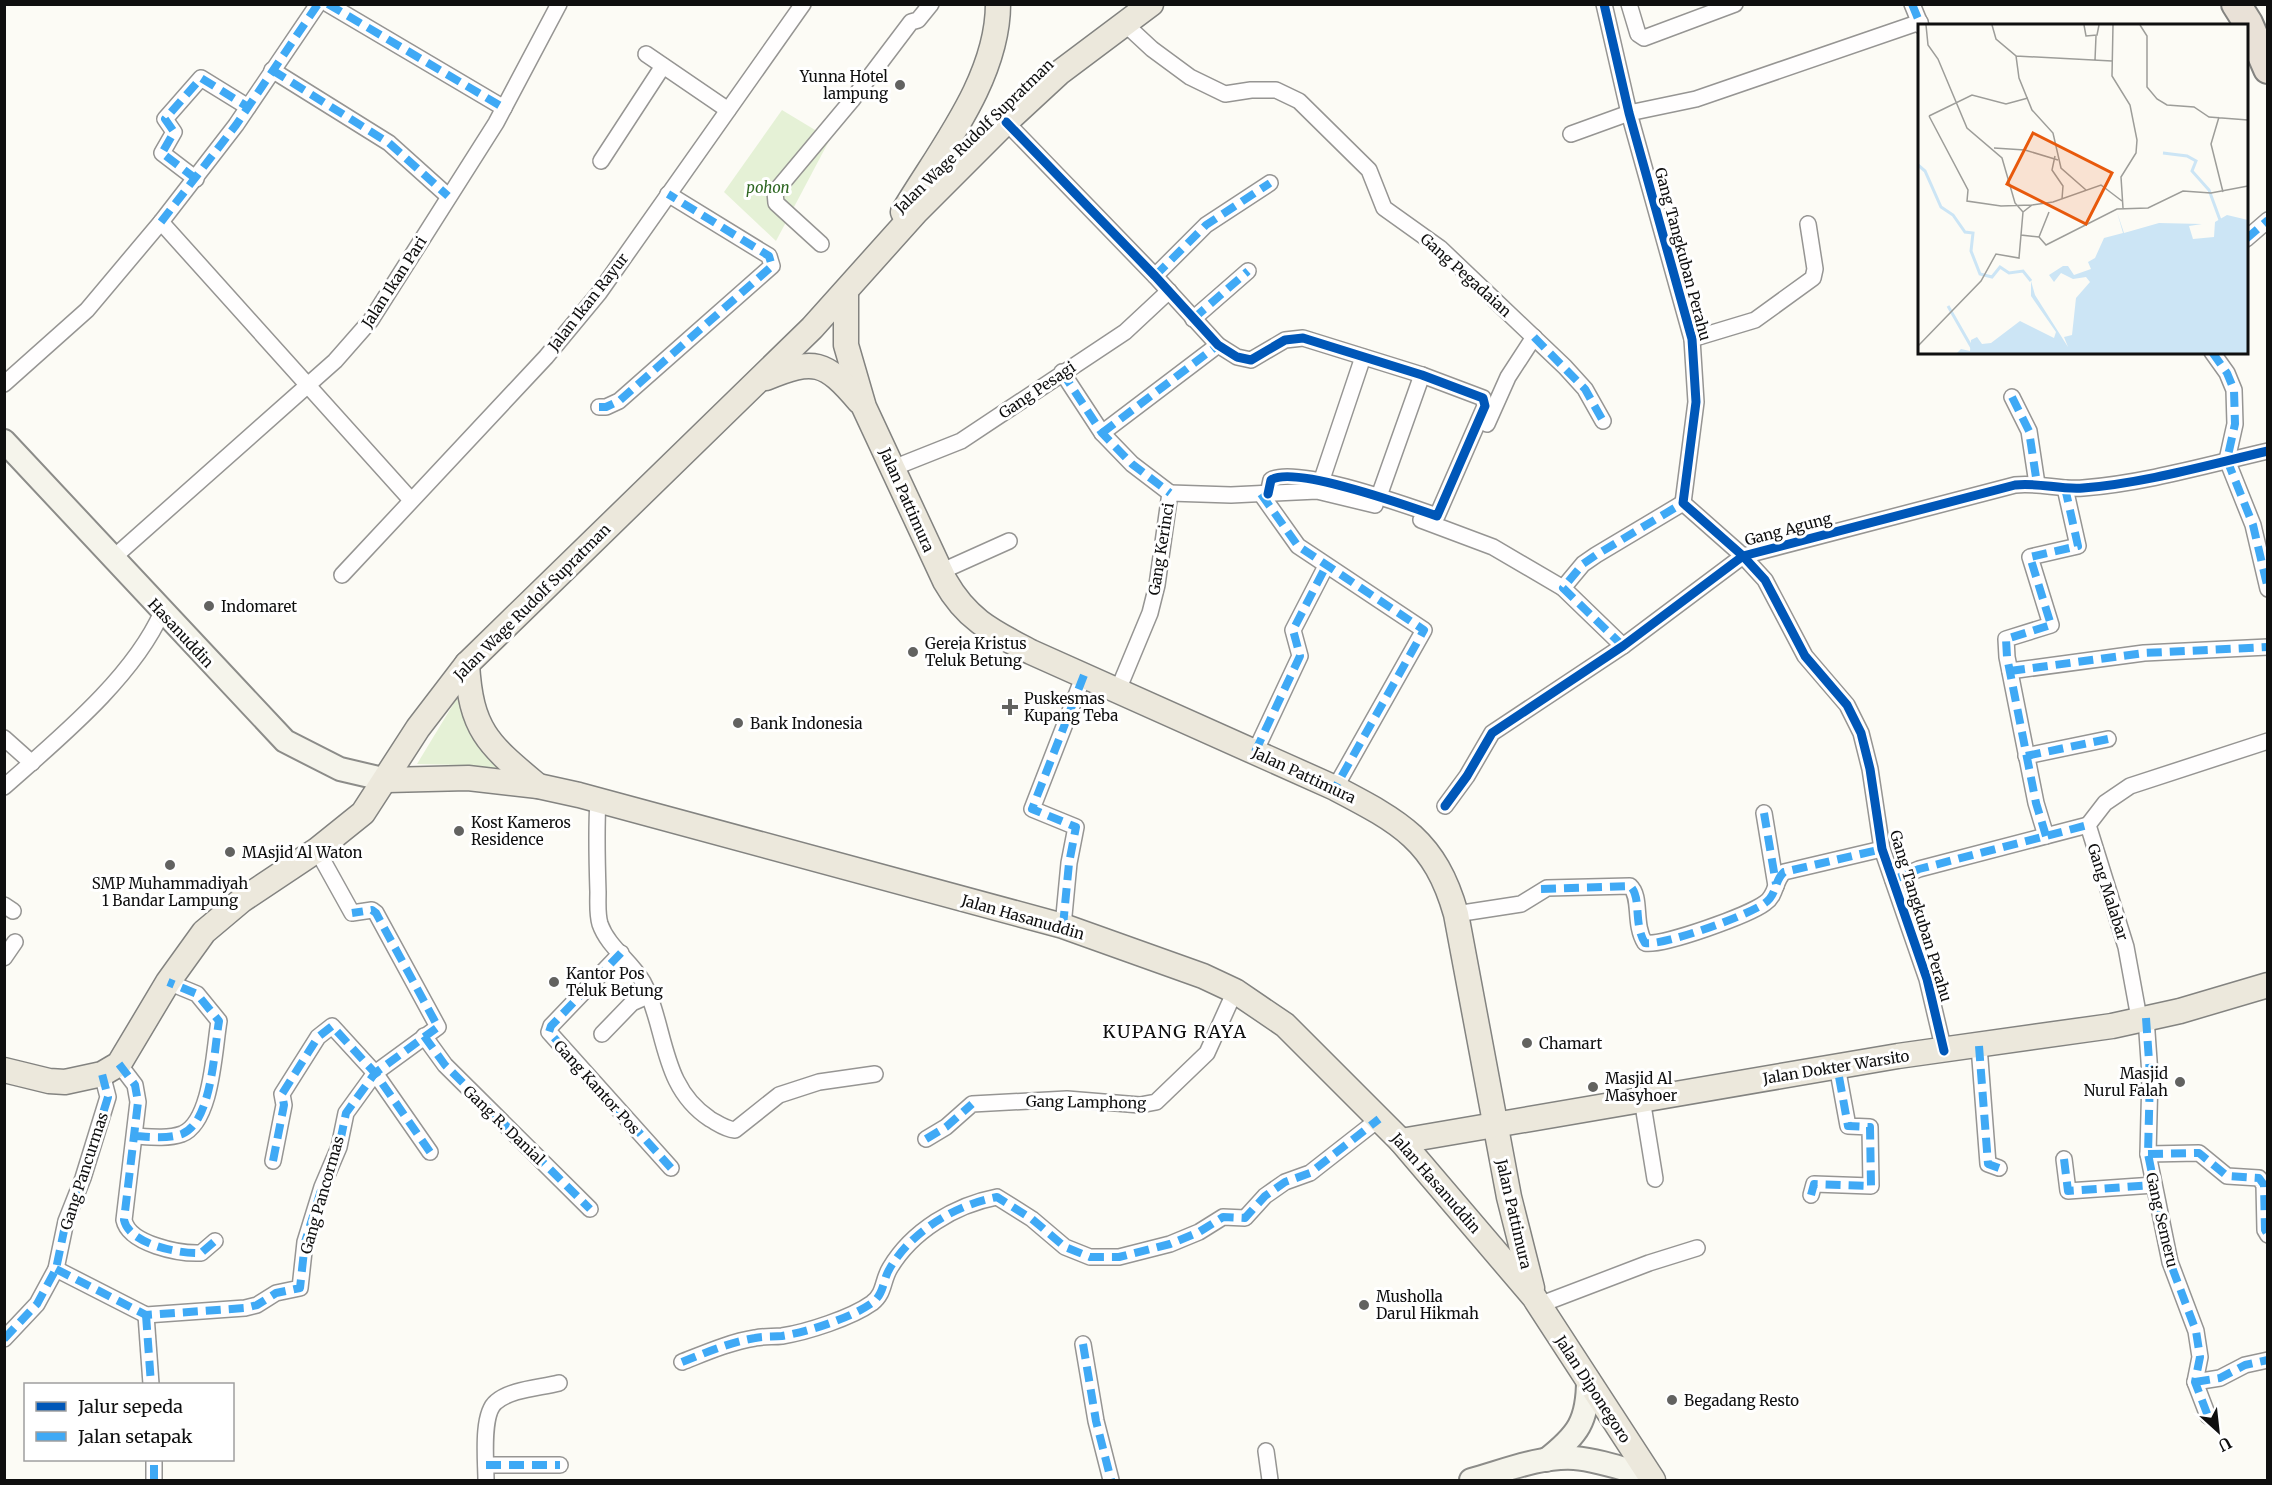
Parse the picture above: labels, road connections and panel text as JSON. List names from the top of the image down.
{
  "streets": {
    "main road": [
      "Jalan Wage Rudolf Supratman",
      "Jalan Pattimura",
      "Jalan Hasanuddin",
      "Jalan Dokter Warsito",
      "Jalan Diponegoro"
    ],
    "street": [
      "Gang Tangkuban Perahu",
      "Gang Pegadaian",
      "Jalan Ikan Pari",
      "Jalan Ikan Rayur",
      "Gang Pesagi",
      "Gang Agung",
      "Gang Kerinci",
      "Hasanuddin",
      "Gang Malabar",
      "Gang Kantor Pos",
      "Gang Lamphong",
      "Gang R. Danial",
      "Gang Pancurmas",
      "Gang Pancormas",
      "Gang Semeru"
    ]
  },
  "crossings": [
    ["Jalan Wage Rudolf Supratman", "Gang Pegadaian"],
    ["Jalan Wage Rudolf Supratman", "Jalan Pattimura"],
    ["Jalan Wage Rudolf Supratman", "Hasanuddin"],
    ["Jalan Wage Rudolf Supratman", "Jalan Hasanuddin"],
    ["Jalan Wage Rudolf Supratman", "Gang Pancurmas"],
    ["Jalan Wage Rudolf Supratman", "Gang Pancormas"],
    ["Gang Tangkuban Perahu", "Gang Agung"],
    ["Gang Tangkuban Perahu", "Jalan Dokter Warsito"],
    ["Jalan Ikan Pari", "Hasanuddin"],
    ["Gang Pesagi", "Jalan Pattimura"],
    ["Gang Pesagi", "Gang Kerinci"],
    ["Jalan Pattimura", "Gang Kerinci"],
    ["Jalan Pattimura", "Jalan Hasanuddin"],
    ["Jalan Pattimura", "Jalan Dokter Warsito"],
    ["Jalan Pattimura", "Jalan Diponegoro"],
    ["Hasanuddin", "Jalan Hasanuddin"],
    ["Gang Malabar", "Jalan Dokter Warsito"],
    ["Gang Malabar", "Gang Semeru"],
    ["Jalan Hasanuddin", "Jalan Dokter Warsito"],
    ["Jalan Hasanuddin", "Gang Lamphong"],
    ["Jalan Hasanuddin", "Jalan Diponegoro"],
    ["Jalan Dokter Warsito", "Gang Semeru"],
    ["Gang R. Danial", "Gang Pancormas"]
  ],
  "districts": ["KUPANG RAYA"],
  "parks": ["pohon"],
  "places": {
    "other": [
      "Yunna Hotel lampung",
      "Indomaret",
      "Gereja Kristus Teluk Betung",
      "Bank Indonesia",
      "Kost Kameros Residence",
      "MAsjid Al Waton",
      "SMP Muhammadiyah 1 Bandar Lampung",
      "Kantor Pos Teluk Betung",
      "Chamart",
      "Masjid Nurul Falah",
      "Masjid Al Masyhoer",
      "Musholla Darul Hikmah",
      "Begadang Resto"
    ],
    "health": ["Puskesmas Kupang Teba"]
  },
  "legend": ["Jalur sepeda", "Jalan setapak"],
  "north": "bottom right"
}
